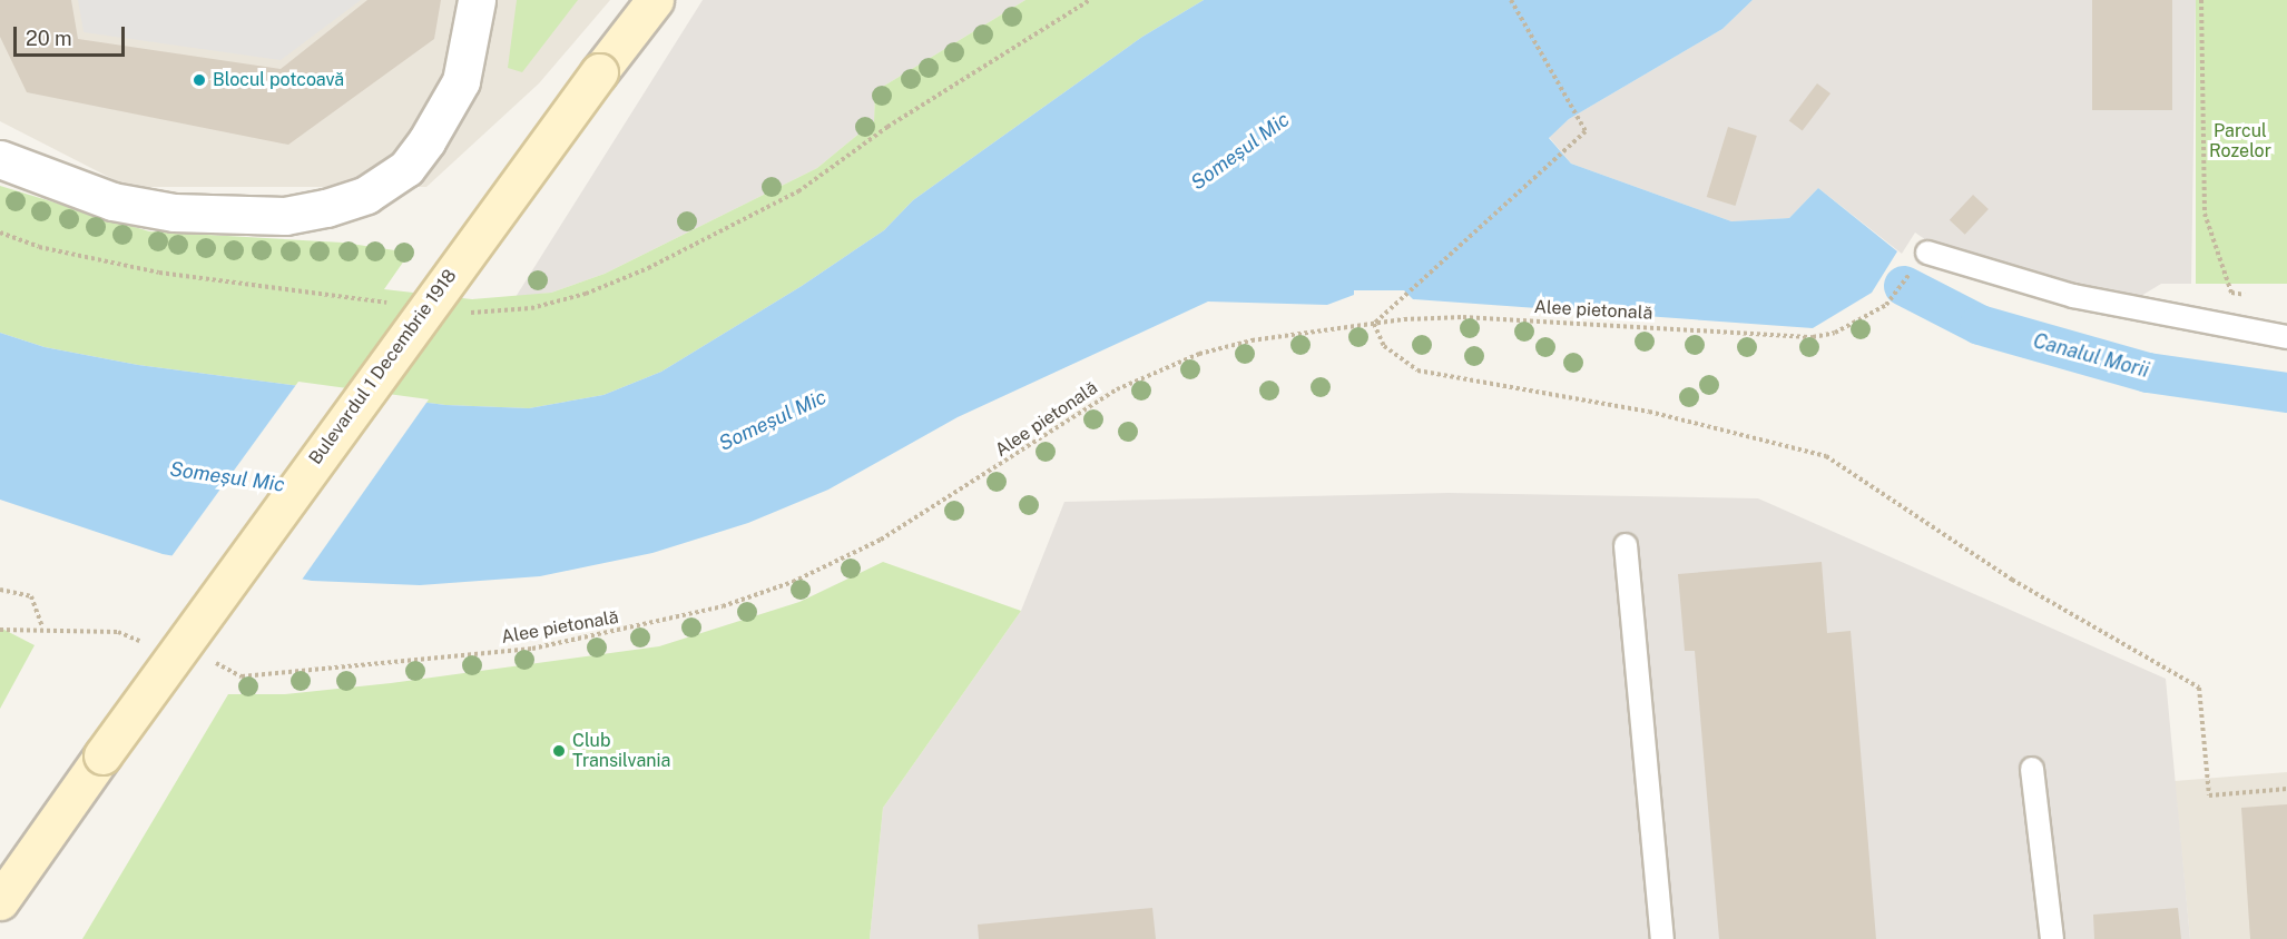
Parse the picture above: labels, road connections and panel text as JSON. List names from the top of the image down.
{
  "streets": {
    "main road": ["Bulevardul 1 Decembrie 1918"],
    "path": ["Alee pietonală"]
  },
  "water": ["Someșul Mic", "Canalul Morii"],
  "parks": ["Parcul Rozelor"],
  "places": ["Blocul potcoavă", "Club Transilvania"],
  "scale_bar": "20 m"
}
